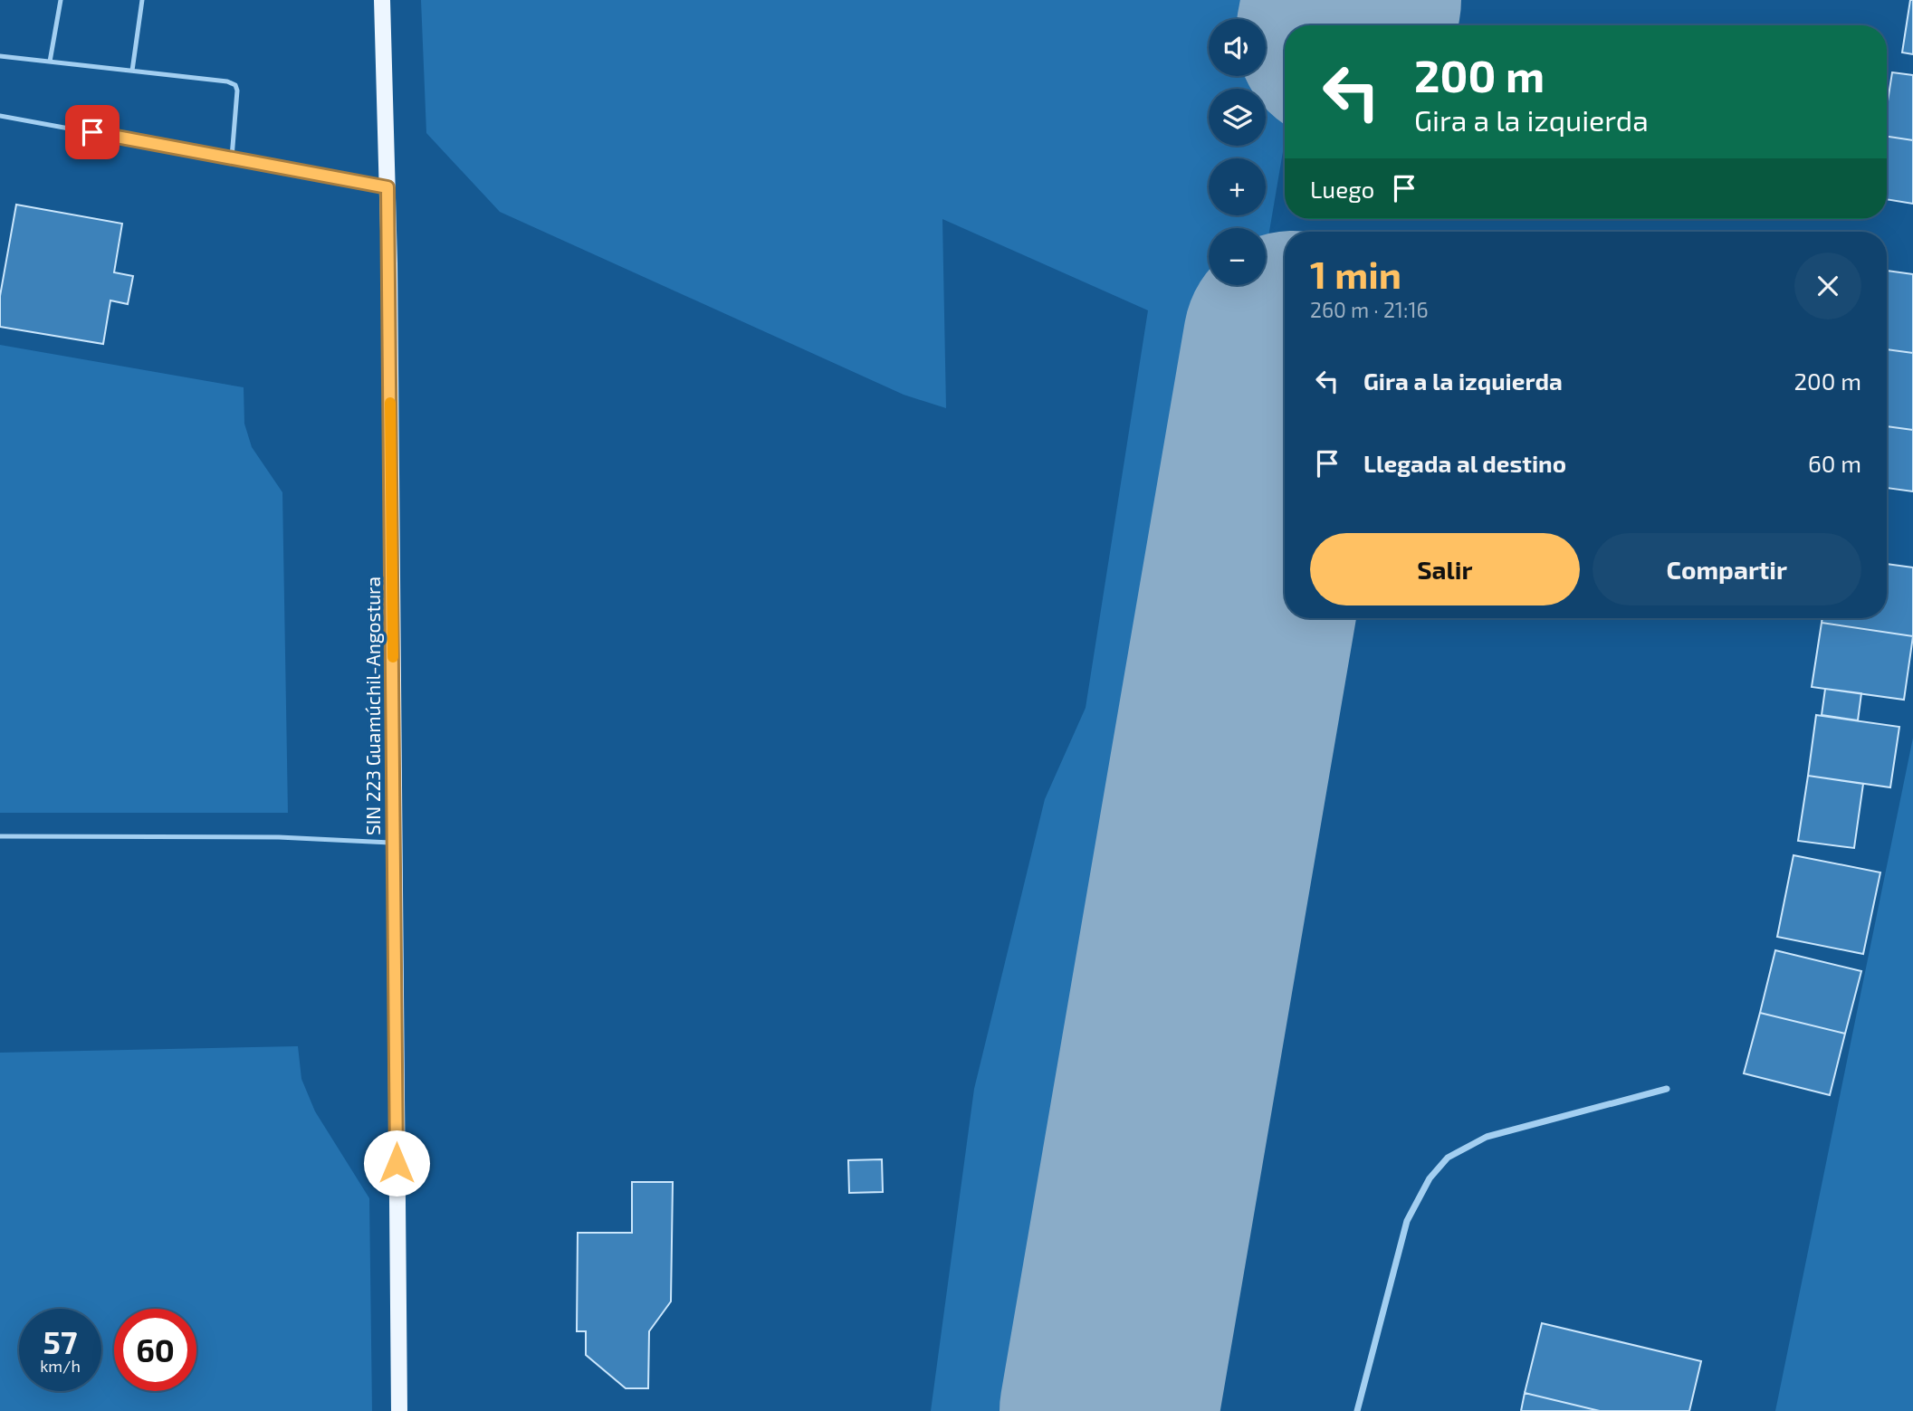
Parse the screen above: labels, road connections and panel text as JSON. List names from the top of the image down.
{
  "streets": {
    "main road": ["SIN 223 Guamúchil-Angostura"]
  },
  "page": {
    "map_buttons": ["+", "−"],
    "turn": ["200 m", "Gira a la izquierda"],
    "then": "Luego",
    "heading": ["1 min", "260 m · 21:16"],
    "list": [
      {
        "name": "Gira a la izquierda",
        "value": "200 m"
      },
      {
        "name": "Llegada al destino",
        "value": "60 m"
      }
    ],
    "buttons": ["Salir", "Compartir"],
    "speed": "57 km/h",
    "limit": "60"
  }
}
